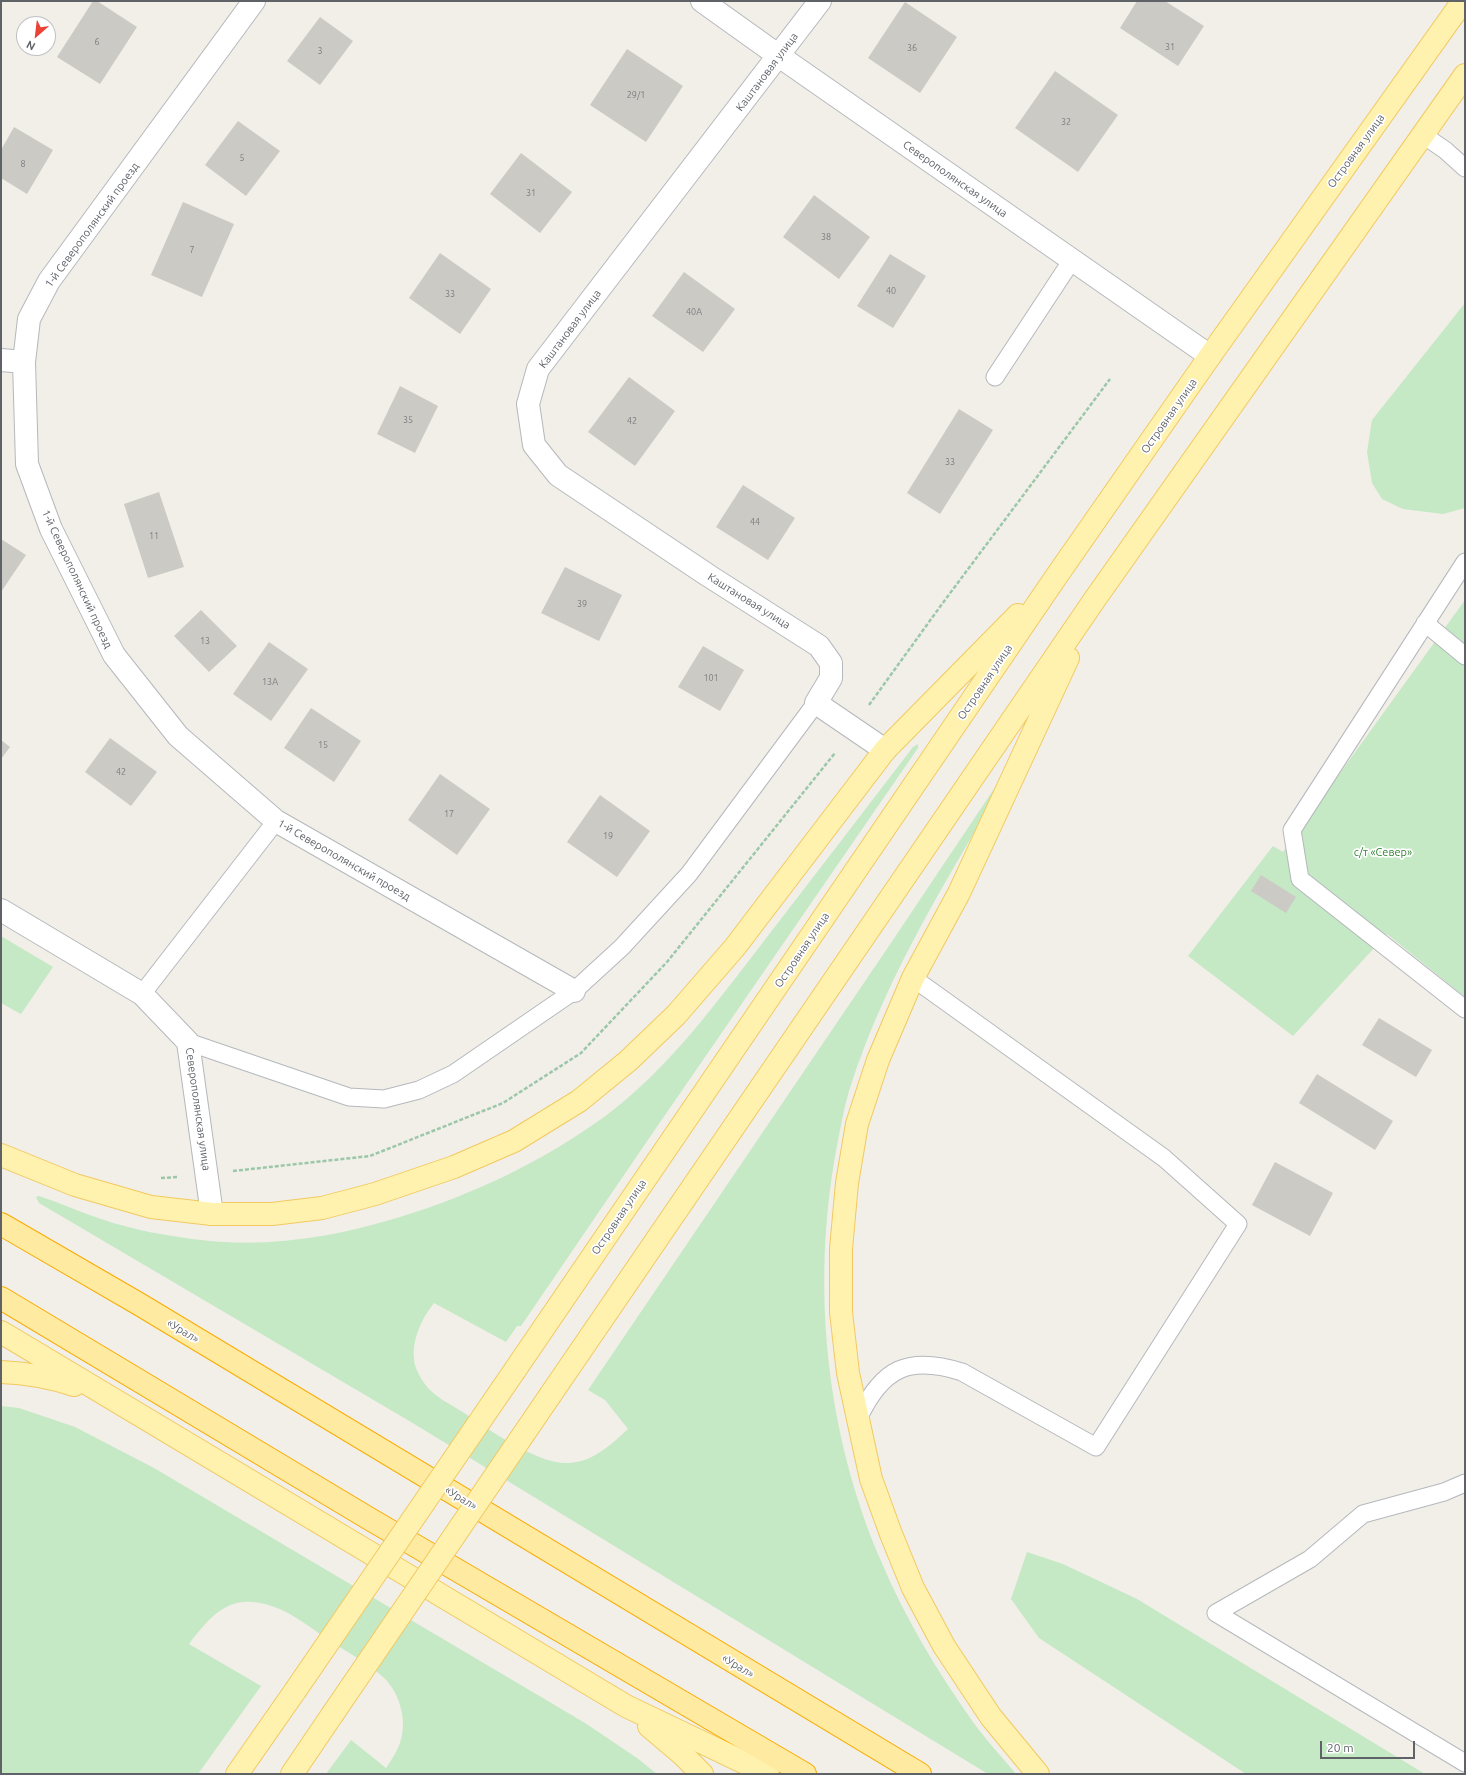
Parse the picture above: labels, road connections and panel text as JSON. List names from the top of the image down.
{
  "streets": {
    "highway": ["«Урал»"],
    "main road": ["Островная улица"],
    "street": ["Каштановая улица", "Северополянская улица", "1-й Северополянский проезд"]
  },
  "crossings": [
    ["Каштановая улица", "Северополянская улица"],
    ["Островная улица", "Северополянская улица"]
  ],
  "parks": ["с/т «Север»"],
  "house_numbers": [
    "6",
    "31",
    "36",
    "3",
    "29/1",
    "32",
    "5",
    "8",
    "31",
    "38",
    "7",
    "40",
    "33",
    "40А",
    "35",
    "42",
    "33",
    "44",
    "11",
    "39",
    "13",
    "101",
    "13А",
    "15",
    "42",
    "17",
    "19"
  ],
  "scale_bar": "20 m",
  "north": "bottom left"
}
